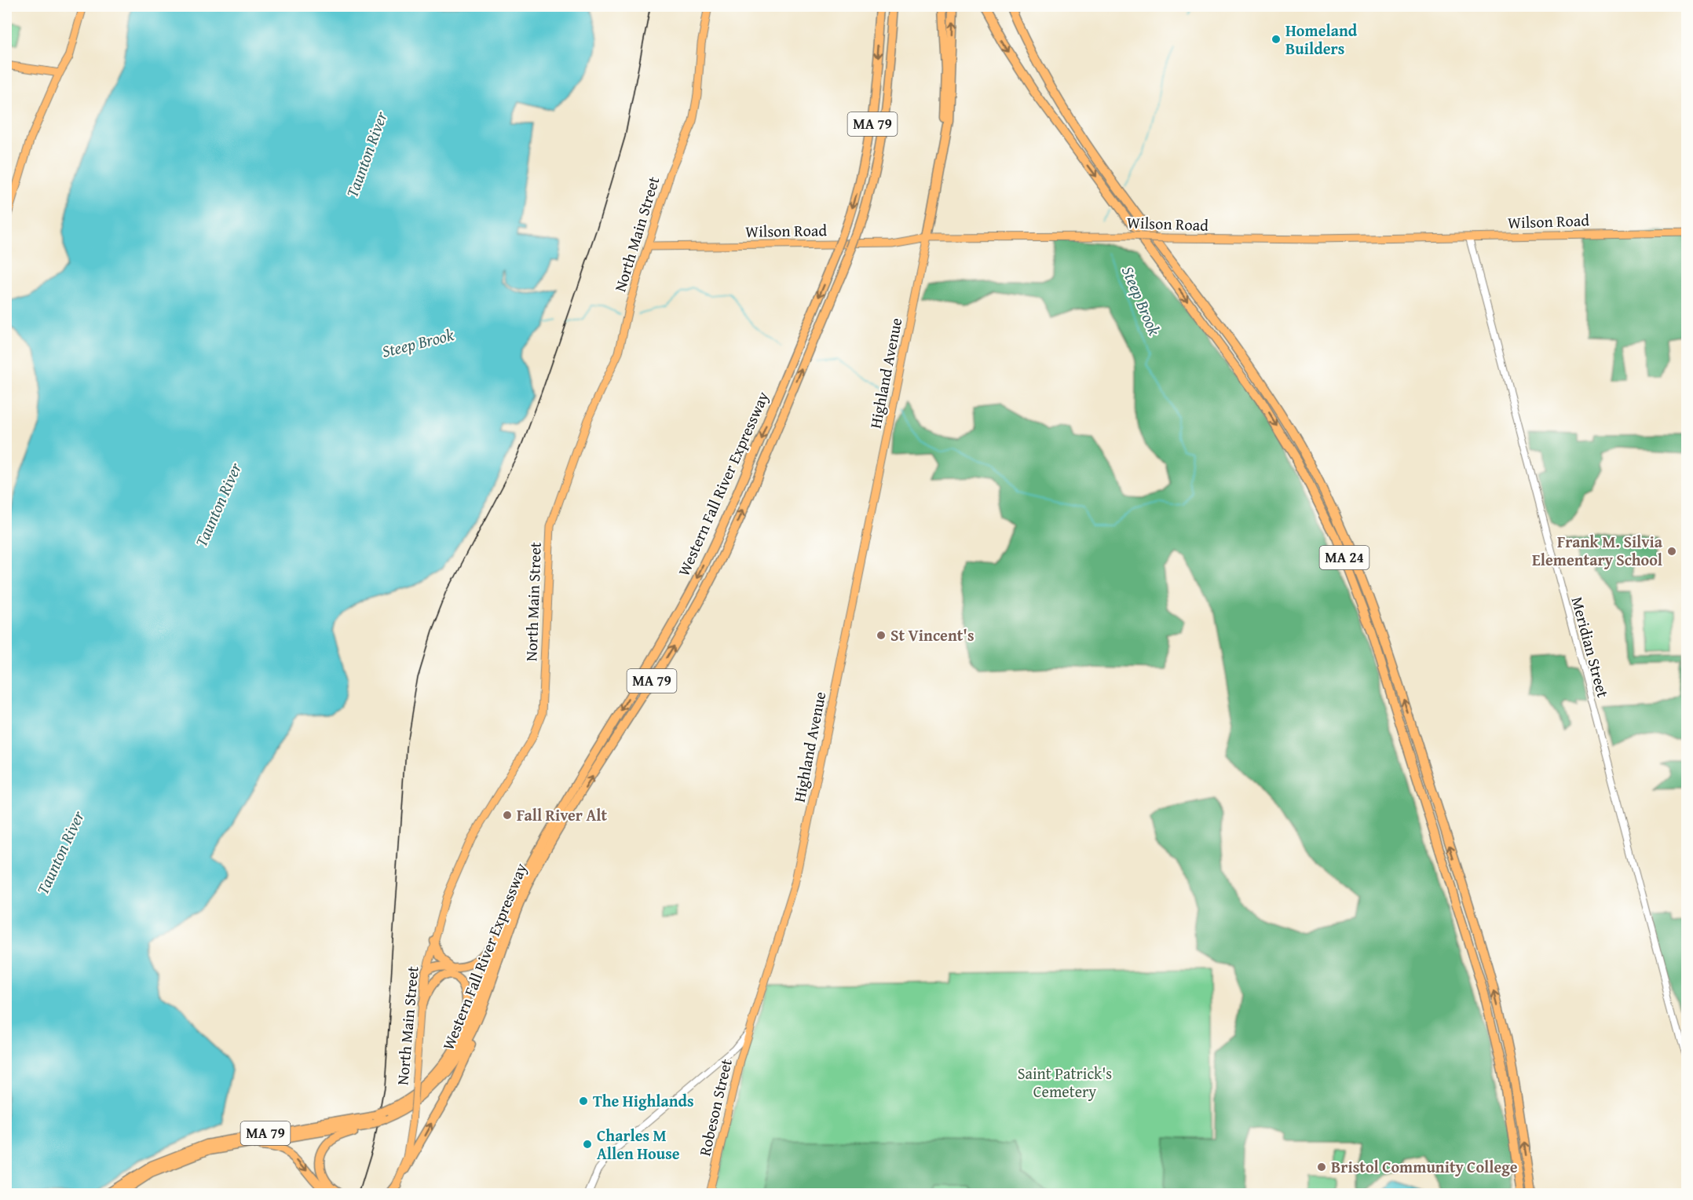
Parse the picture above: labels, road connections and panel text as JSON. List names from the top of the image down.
{
  "streets": {
    "highway": ["MA 79", "Western Fall River Expressway", "MA 24"],
    "main road": [
      "Wilson Road",
      "North Main Street",
      "Highland Avenue",
      "Robeson Street"
    ],
    "street": ["Meridian Street"]
  },
  "crossings": [
    ["Wilson Road", "North Main Street"],
    ["Wilson Road", "Highland Avenue"],
    ["Wilson Road", "Meridian Street"],
    ["Highland Avenue", "Robeson Street"]
  ],
  "water": ["Taunton River", "Steep Brook"],
  "parks": ["Saint Patrick's Cemetery"],
  "places": [
    "Homeland Builders",
    "Frank M. Silvia Elementary School",
    "St Vincent's",
    "Fall River Alt",
    "The Highlands",
    "Charles M Allen House",
    "Bristol Community College"
  ]
}
